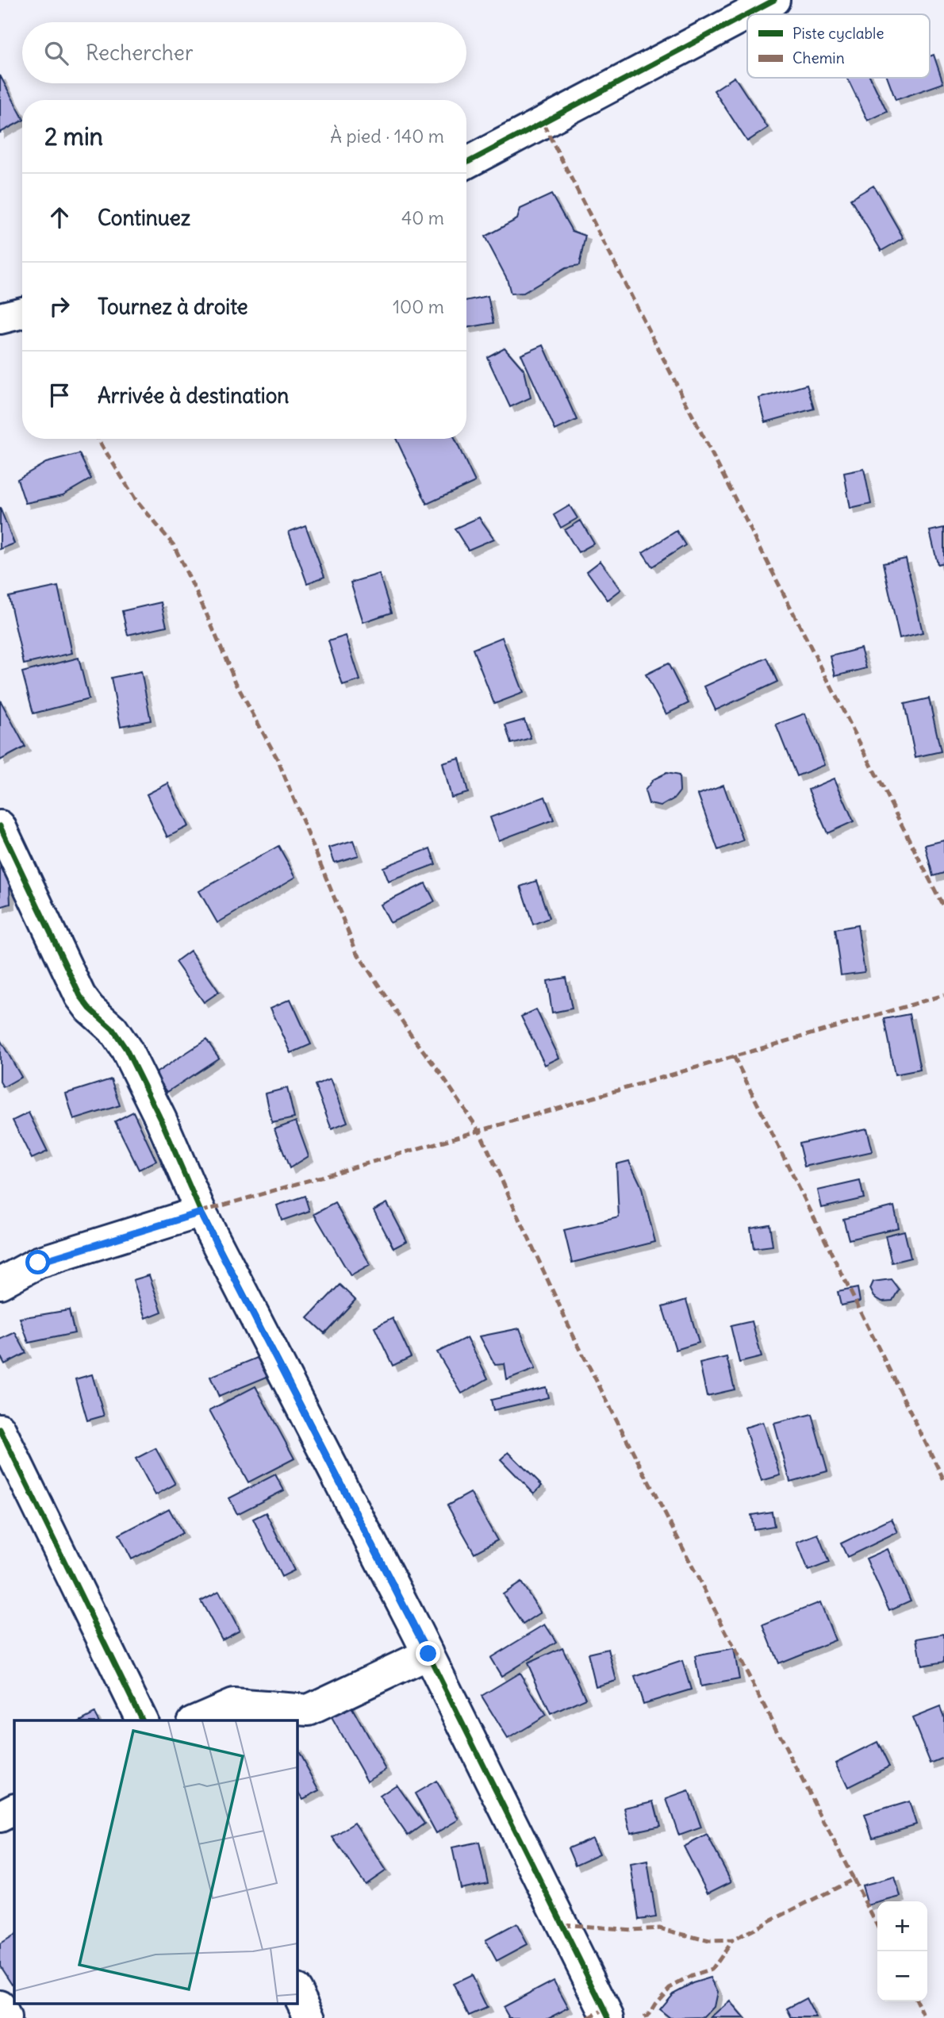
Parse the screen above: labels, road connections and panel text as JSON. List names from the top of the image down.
{
  "legend": ["Piste cyclable", "Chemin"],
  "page": {
    "search": "Rechercher",
    "heading": ["2 min", "À pied · 140 m"],
    "list": [
      ["Continuez", "40 m"],
      ["Tournez à droite", "100 m"],
      "Arrivée à destination"
    ],
    "map_buttons": ["+", "−"]
  }
}
